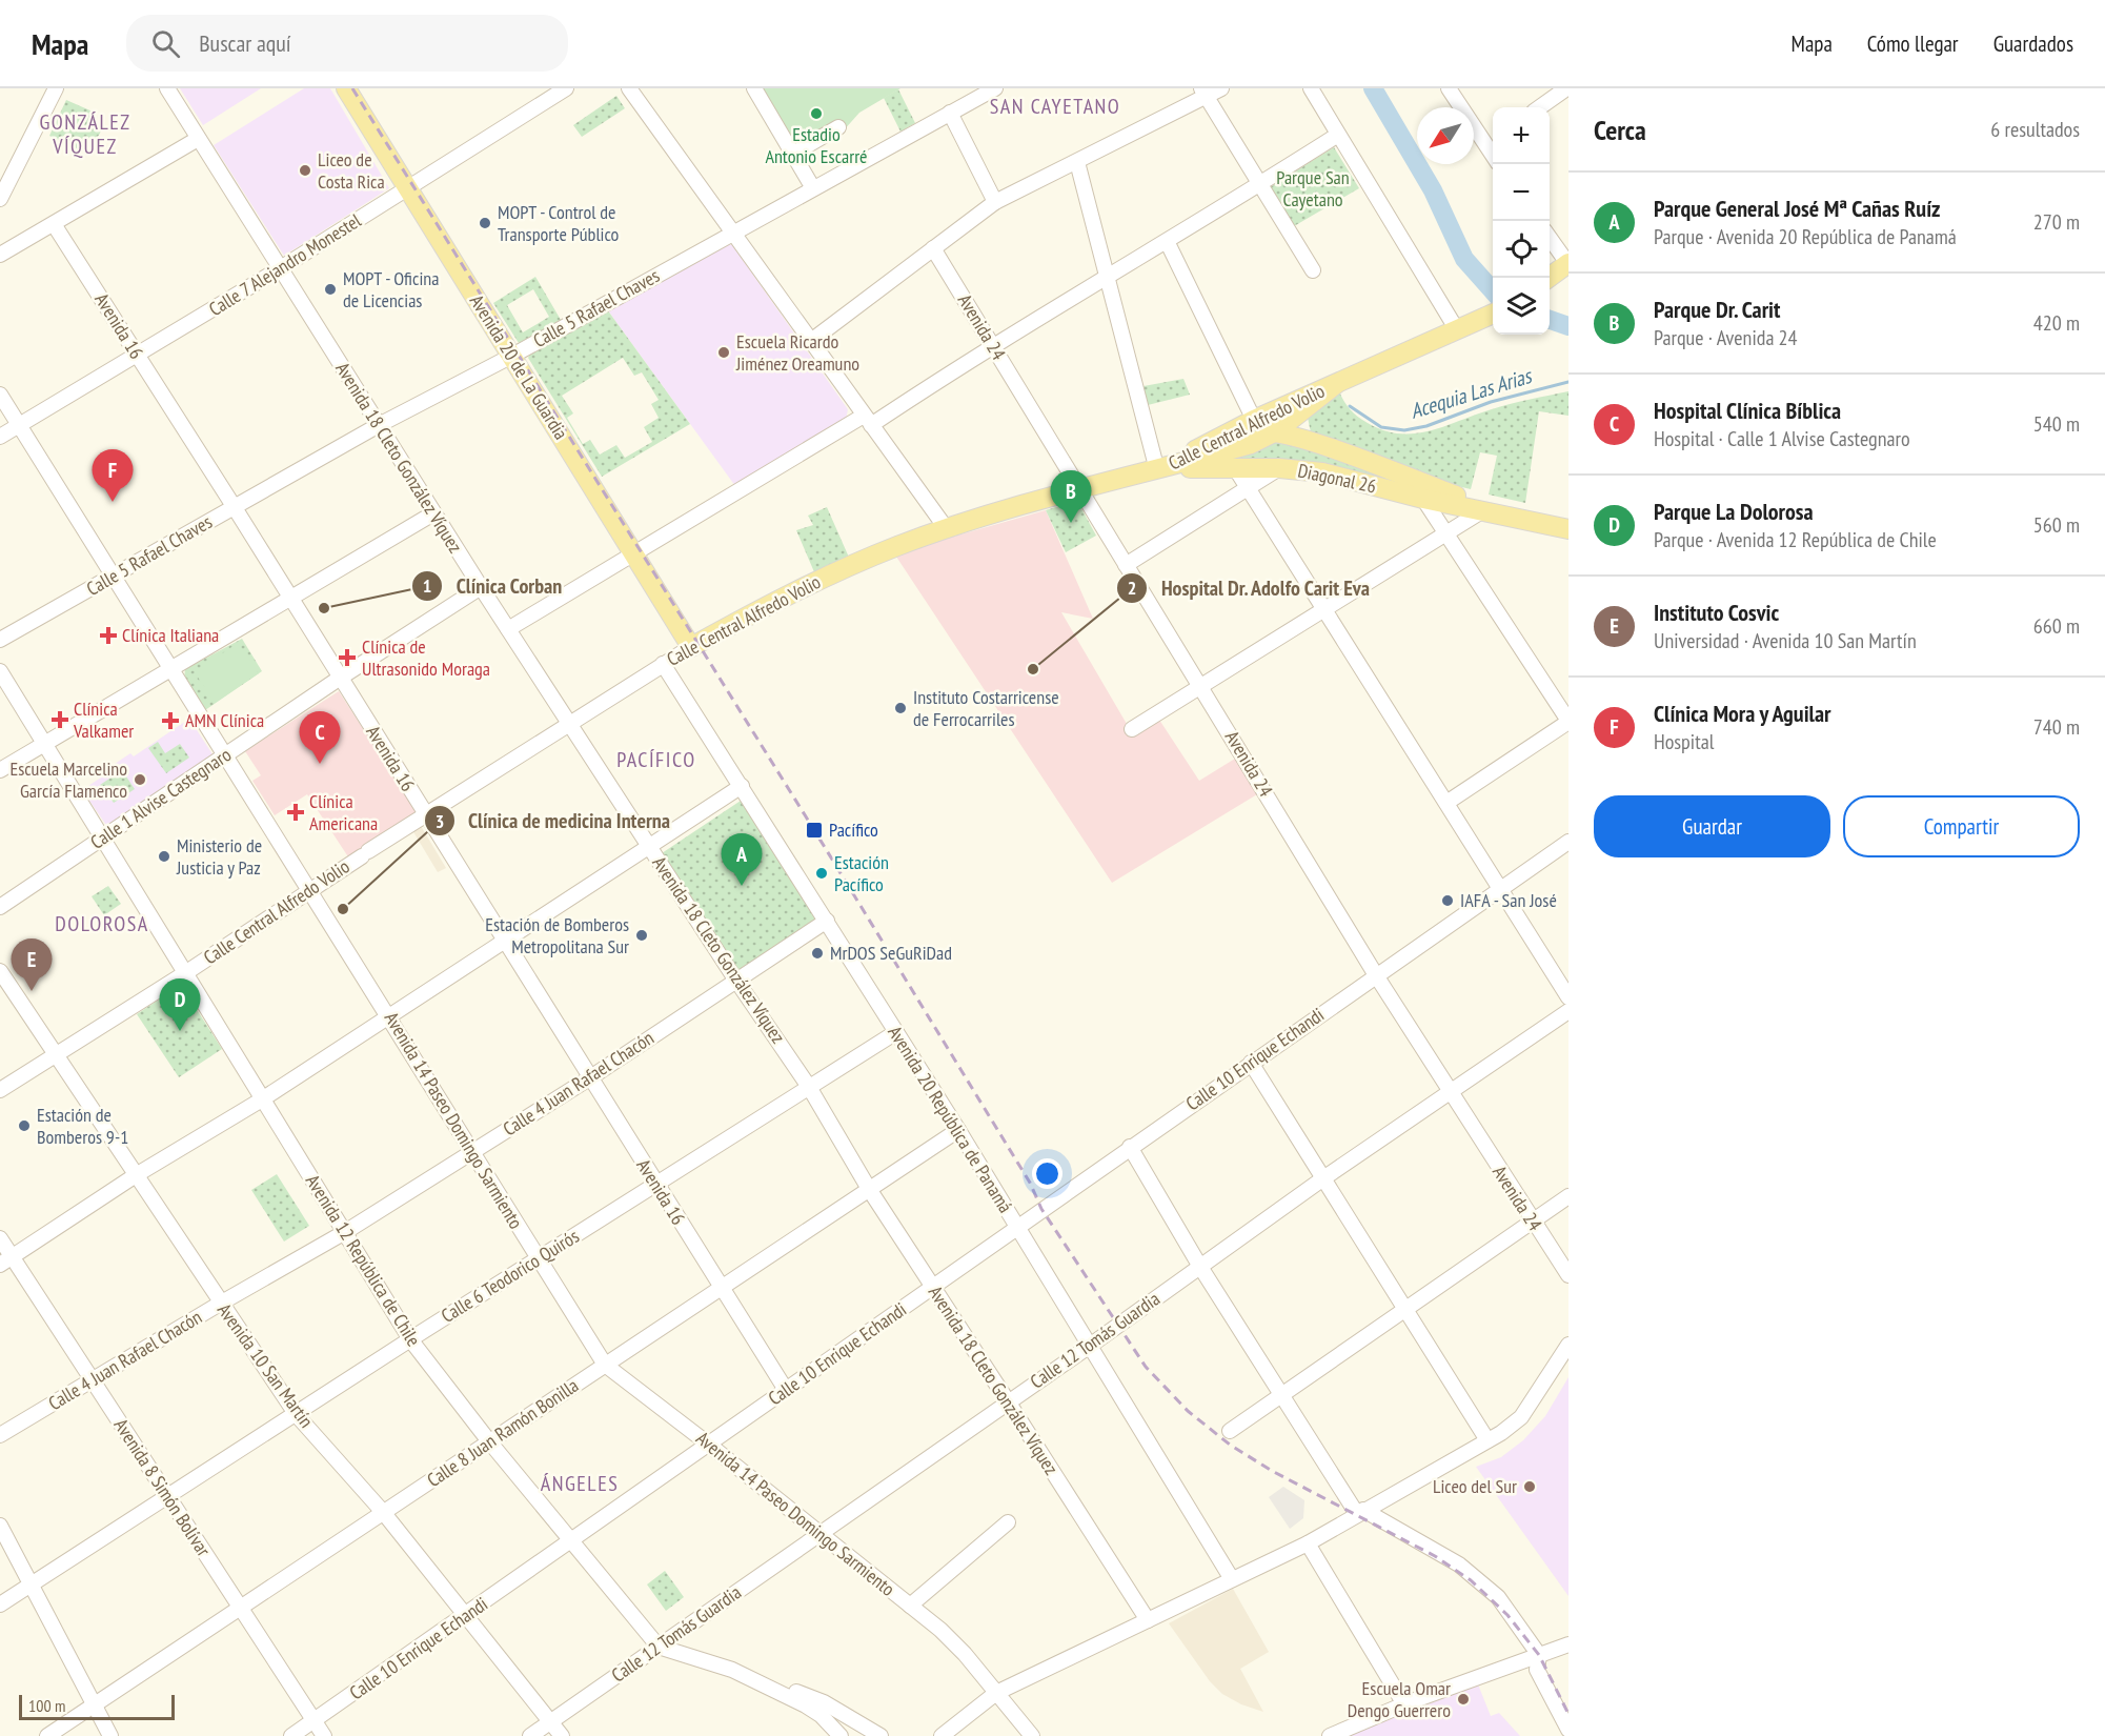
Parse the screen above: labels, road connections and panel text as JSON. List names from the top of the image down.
{
  "streets": {
    "main road": ["Avenida 20 de La Guardia", "Calle Central Alfredo Volio", "Diagonal 26"],
    "street": [
      "Calle 7 Alejandro Monestel",
      "Calle 5 Rafael Chaves",
      "Avenida 16",
      "Avenida 24",
      "Avenida 18 Cleto González Víquez",
      "Calle 1 Alvise Castegnaro",
      "Calle 10 Enrique Echandi",
      "Calle 4 Juan Rafael Chacón",
      "Avenida 20 República de Panamá",
      "Avenida 14 Paseo Domingo Sarmiento",
      "Avenida 12 República de Chile",
      "Calle 6 Teodorico Quirós",
      "Calle 12 Tomás Guardia",
      "Avenida 10 San Martín",
      "Calle 8 Juan Ramón Bonilla",
      "Avenida 8 Simón Bolívar"
    ]
  },
  "crossings": [
    ["Calle 7 Alejandro Monestel", "Avenida 16"],
    ["Calle 7 Alejandro Monestel", "Avenida 20 de La Guardia"],
    ["Calle 7 Alejandro Monestel", "Avenida 18 Cleto González Víquez"],
    ["Calle 7 Alejandro Monestel", "Avenida 14 Paseo Domingo Sarmiento"],
    ["Calle 5 Rafael Chaves", "Avenida 16"],
    ["Calle 5 Rafael Chaves", "Avenida 20 de La Guardia"],
    ["Calle 5 Rafael Chaves", "Avenida 18 Cleto González Víquez"],
    ["Calle 5 Rafael Chaves", "Avenida 14 Paseo Domingo Sarmiento"],
    ["Avenida 16", "Calle Central Alfredo Volio"],
    ["Avenida 16", "Calle 1 Alvise Castegnaro"],
    ["Avenida 16", "Calle 10 Enrique Echandi"],
    ["Avenida 16", "Calle 4 Juan Rafael Chacón"],
    ["Avenida 16", "Calle 6 Teodorico Quirós"],
    ["Avenida 16", "Calle 8 Juan Ramón Bonilla"],
    ["Avenida 24", "Calle Central Alfredo Volio"],
    ["Avenida 24", "Calle 10 Enrique Echandi"],
    ["Avenida 24", "Calle 12 Tomás Guardia"],
    ["Avenida 20 de La Guardia", "Calle Central Alfredo Volio"],
    ["Calle Central Alfredo Volio", "Avenida 18 Cleto González Víquez"],
    ["Calle Central Alfredo Volio", "Diagonal 26"],
    ["Calle Central Alfredo Volio", "Avenida 20 República de Panamá"],
    ["Calle Central Alfredo Volio", "Avenida 14 Paseo Domingo Sarmiento"],
    ["Calle Central Alfredo Volio", "Avenida 12 República de Chile"],
    ["Calle Central Alfredo Volio", "Avenida 10 San Martín"],
    ["Avenida 18 Cleto González Víquez", "Calle 1 Alvise Castegnaro"],
    ["Avenida 18 Cleto González Víquez", "Calle 10 Enrique Echandi"],
    ["Avenida 18 Cleto González Víquez", "Calle 4 Juan Rafael Chacón"],
    ["Avenida 18 Cleto González Víquez", "Calle 6 Teodorico Quirós"],
    ["Avenida 18 Cleto González Víquez", "Calle 12 Tomás Guardia"],
    ["Avenida 18 Cleto González Víquez", "Calle 8 Juan Ramón Bonilla"],
    ["Calle 1 Alvise Castegnaro", "Avenida 14 Paseo Domingo Sarmiento"],
    ["Calle 1 Alvise Castegnaro", "Avenida 12 República de Chile"],
    ["Calle 10 Enrique Echandi", "Avenida 20 República de Panamá"],
    ["Calle 10 Enrique Echandi", "Avenida 14 Paseo Domingo Sarmiento"],
    ["Calle 10 Enrique Echandi", "Avenida 12 República de Chile"],
    ["Calle 10 Enrique Echandi", "Avenida 10 San Martín"],
    ["Calle 10 Enrique Echandi", "Avenida 8 Simón Bolívar"],
    ["Calle 4 Juan Rafael Chacón", "Avenida 20 República de Panamá"],
    ["Calle 4 Juan Rafael Chacón", "Avenida 14 Paseo Domingo Sarmiento"],
    ["Calle 4 Juan Rafael Chacón", "Avenida 12 República de Chile"],
    ["Calle 4 Juan Rafael Chacón", "Avenida 10 San Martín"],
    ["Calle 4 Juan Rafael Chacón", "Avenida 8 Simón Bolívar"],
    ["Avenida 20 República de Panamá", "Calle 6 Teodorico Quirós"],
    ["Avenida 20 República de Panamá", "Calle 12 Tomás Guardia"],
    ["Avenida 20 República de Panamá", "Calle 8 Juan Ramón Bonilla"],
    ["Avenida 14 Paseo Domingo Sarmiento", "Calle 6 Teodorico Quirós"],
    ["Avenida 14 Paseo Domingo Sarmiento", "Calle 12 Tomás Guardia"],
    ["Avenida 14 Paseo Domingo Sarmiento", "Calle 8 Juan Ramón Bonilla"],
    ["Avenida 12 República de Chile", "Calle 6 Teodorico Quirós"],
    ["Avenida 12 República de Chile", "Calle 12 Tomás Guardia"],
    ["Avenida 12 República de Chile", "Calle 8 Juan Ramón Bonilla"],
    ["Calle 6 Teodorico Quirós", "Avenida 10 San Martín"],
    ["Calle 6 Teodorico Quirós", "Avenida 8 Simón Bolívar"],
    ["Calle 12 Tomás Guardia", "Avenida 10 San Martín"],
    ["Avenida 10 San Martín", "Calle 8 Juan Ramón Bonilla"],
    ["Calle 8 Juan Ramón Bonilla", "Avenida 8 Simón Bolívar"]
  ],
  "districts": [
    "SAN CAYETANO",
    "GONZÁLEZ VÍQUEZ",
    "PACÍFICO",
    "DOLOROSA",
    "ÁNGELES"
  ],
  "water": ["Acequia Las Arias"],
  "parks": ["Parque San Cayetano"],
  "places": {
    "other": [
      "Estadio Antonio Escarré",
      "Liceo de Costa Rica",
      "MOPT - Control de Transporte Público",
      "MOPT - Oficina de Licencias",
      "Escuela Ricardo Jiménez Oreamuno",
      "Clínica Corban",
      "Hospital Dr. Adolfo Carit Eva",
      "Instituto Costarricense de Ferrocarriles",
      "Escuela Marcelino García Flamenco",
      "Ministerio de Justicia y Paz",
      "Estación Pacífico",
      "IAFA - San José",
      "Clínica de medicina Interna",
      "Estación de Bomberos Metropolitana Sur",
      "MrDOS SeGuRiDad",
      "Estación de Bomberos 9-1",
      "Liceo del Sur",
      "Escuela Omar Dengo Guerrero"
    ],
    "health": [
      "Clínica Italiana",
      "Clínica de Ultrasonido Moraga",
      "Clínica Valkamer",
      "AMN Clínica",
      "Clínica Americana"
    ],
    "transit": ["Pacífico"]
  },
  "scale_bar": "100 m",
  "north": "bottom left",
  "page": {
    "header": "Mapa",
    "search": "Buscar aquí",
    "nav": ["Mapa", "Cómo llegar", "Guardados"],
    "heading": ["Cerca", "6 resultados"],
    "map_buttons": ["+", "−"],
    "list": [
      {
        "mark": "A",
        "name": "Parque General José Mª Cañas Ruíz",
        "note": "Parque · Avenida 20 República de Panamá",
        "value": "270 m"
      },
      {
        "mark": "B",
        "name": "Parque Dr. Carit",
        "note": "Parque · Avenida 24",
        "value": "420 m"
      },
      {
        "mark": "C",
        "name": "Hospital Clínica Bíblica",
        "note": "Hospital · Calle 1 Alvise Castegnaro",
        "value": "540 m"
      },
      {
        "mark": "D",
        "name": "Parque La Dolorosa",
        "note": "Parque · Avenida 12 República de Chile",
        "value": "560 m"
      },
      {
        "mark": "E",
        "name": "Instituto Cosvic",
        "note": "Universidad · Avenida 10 San Martín",
        "value": "660 m"
      },
      {
        "mark": "F",
        "name": "Clínica Mora y Aguilar",
        "note": "Hospital",
        "value": "740 m"
      }
    ],
    "pins": [
      "F",
      "B",
      "C",
      "A",
      "E",
      "D"
    ],
    "buttons": ["Guardar", "Compartir"],
    "scale": "100 m"
  }
}
